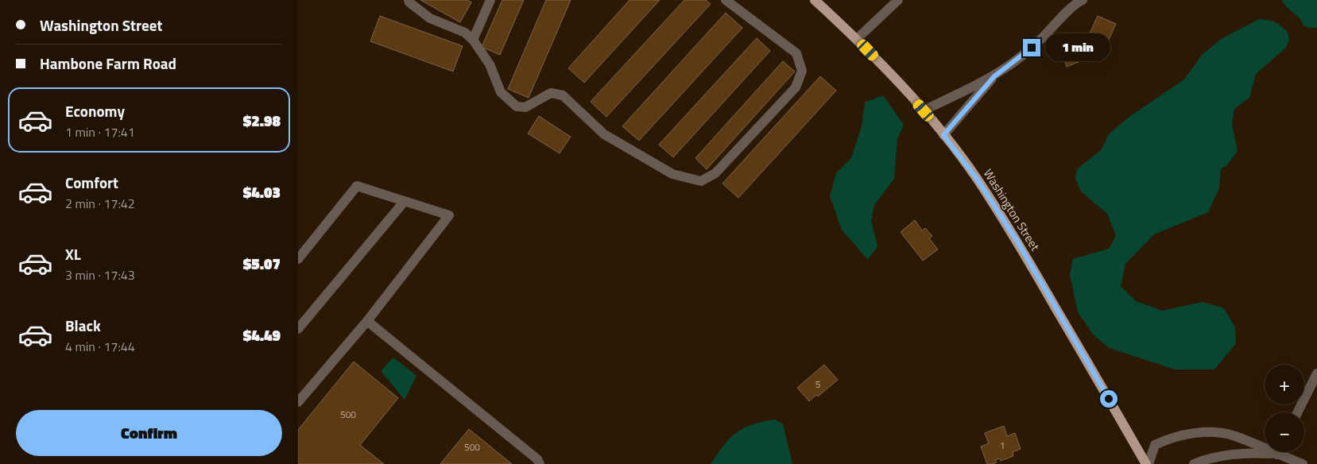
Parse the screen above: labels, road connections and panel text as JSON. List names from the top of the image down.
{
  "streets": {
    "main road": ["Washington Street"]
  },
  "house_numbers": [
    "5",
    "500",
    "1",
    "500"
  ],
  "page": {
    "banner": ["Washington Street", "Hambone Farm Road"],
    "bubble": "1 min",
    "list": [
      {
        "name": "Economy",
        "note": "1 min · 17:41",
        "value": "$2.98"
      },
      {
        "name": "Comfort",
        "note": "2 min · 17:42",
        "value": "$4.03"
      },
      {
        "name": "XL",
        "note": "3 min · 17:43",
        "value": "$5.07"
      },
      {
        "name": "Black",
        "note": "4 min · 17:44",
        "value": "$4.49"
      }
    ],
    "map_buttons": ["+", "−"],
    "buttons": "Confirm"
  }
}
